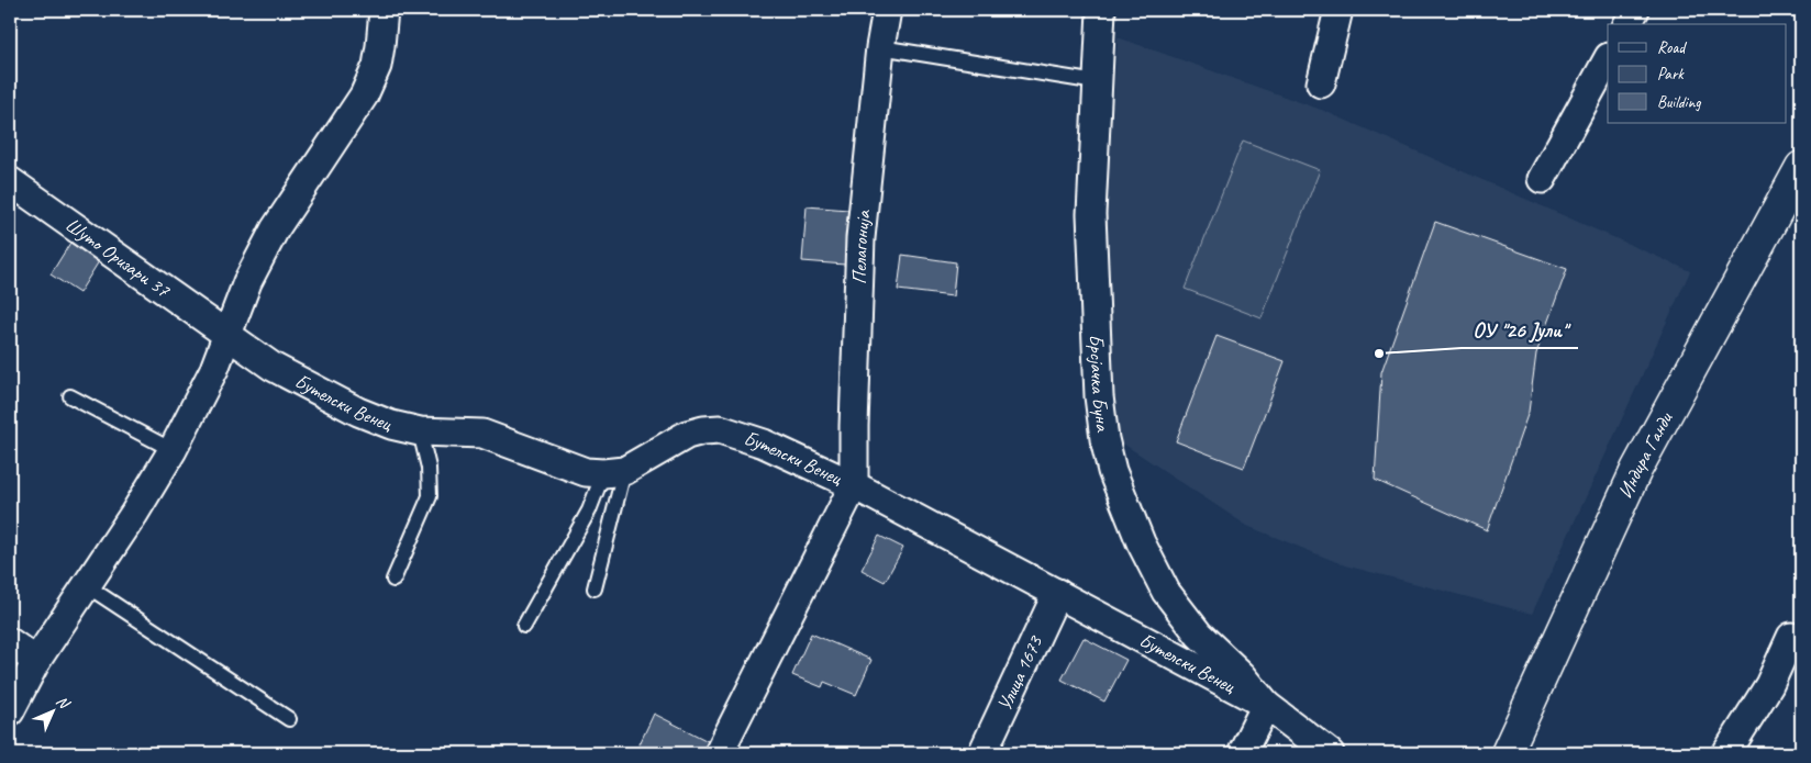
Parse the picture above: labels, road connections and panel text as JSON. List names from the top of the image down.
{
  "streets": {
    "street": [
      "Пелагонија",
      "Шуто Оризари 37",
      "Брсјачка Буна",
      "Бутелски Венец",
      "Индира Ганди",
      "Улица 1673"
    ]
  },
  "crossings": [
    ["Пелагонија", "Бутелски Венец"],
    ["Шуто Оризари 37", "Бутелски Венец"],
    ["Брсјачка Буна", "Бутелски Венец"],
    ["Бутелски Венец", "Улица 1673"]
  ],
  "places": ["ОУ \"26 Јули\""],
  "legend": ["Road", "Park", "Building"],
  "north": "top right"
}
